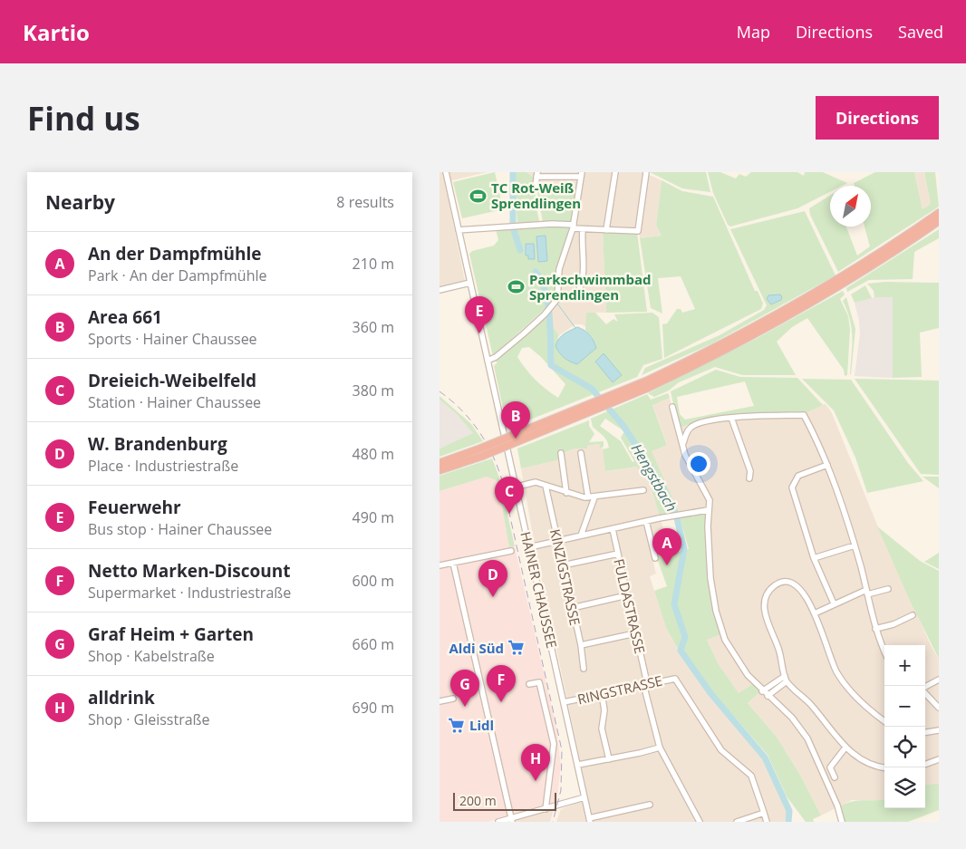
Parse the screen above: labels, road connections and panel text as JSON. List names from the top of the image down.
{
  "streets": {
    "street": [
      "KINZIGSTRASSE",
      "HAINER CHAUSSEE",
      "FULDASTRASSE",
      "RINGSTRASSE"
    ]
  },
  "crossings": [
    ["HAINER CHAUSSEE", "RINGSTRASSE"],
    ["FULDASTRASSE", "RINGSTRASSE"]
  ],
  "water": ["Hengstbach"],
  "places": {
    "sports": ["TC Rot-Weiß Sprendlingen", "Parkschwimmbad Sprendlingen"],
    "supermarket": ["Aldi Süd", "Lidl"]
  },
  "scale_bar": "200 m",
  "north": "top right",
  "page": {
    "header": "Kartio",
    "nav": ["Map", "Directions", "Saved"],
    "buttons": "Directions",
    "title": "Find us",
    "heading": ["Nearby", "8 results"],
    "list": [
      {
        "mark": "A",
        "name": "An der Dampfmühle",
        "note": "Park · An der Dampfmühle",
        "value": "210 m"
      },
      {
        "mark": "B",
        "name": "Area 661",
        "note": "Sports · Hainer Chaussee",
        "value": "360 m"
      },
      {
        "mark": "C",
        "name": "Dreieich-Weibelfeld",
        "note": "Station · Hainer Chaussee",
        "value": "380 m"
      },
      {
        "mark": "D",
        "name": "W. Brandenburg",
        "note": "Place · Industriestraße",
        "value": "480 m"
      },
      {
        "mark": "E",
        "name": "Feuerwehr",
        "note": "Bus stop · Hainer Chaussee",
        "value": "490 m"
      },
      {
        "mark": "F",
        "name": "Netto Marken-Discount",
        "note": "Supermarket · Industriestraße",
        "value": "600 m"
      },
      {
        "mark": "G",
        "name": "Graf Heim + Garten",
        "note": "Shop · Kabelstraße",
        "value": "660 m"
      },
      {
        "mark": "H",
        "name": "alldrink",
        "note": "Shop · Gleisstraße",
        "value": "690 m"
      }
    ],
    "pins": [
      "E",
      "B",
      "C",
      "A",
      "D",
      "F",
      "G",
      "H"
    ],
    "map_buttons": ["+", "−"],
    "scale": "200 m"
  }
}
